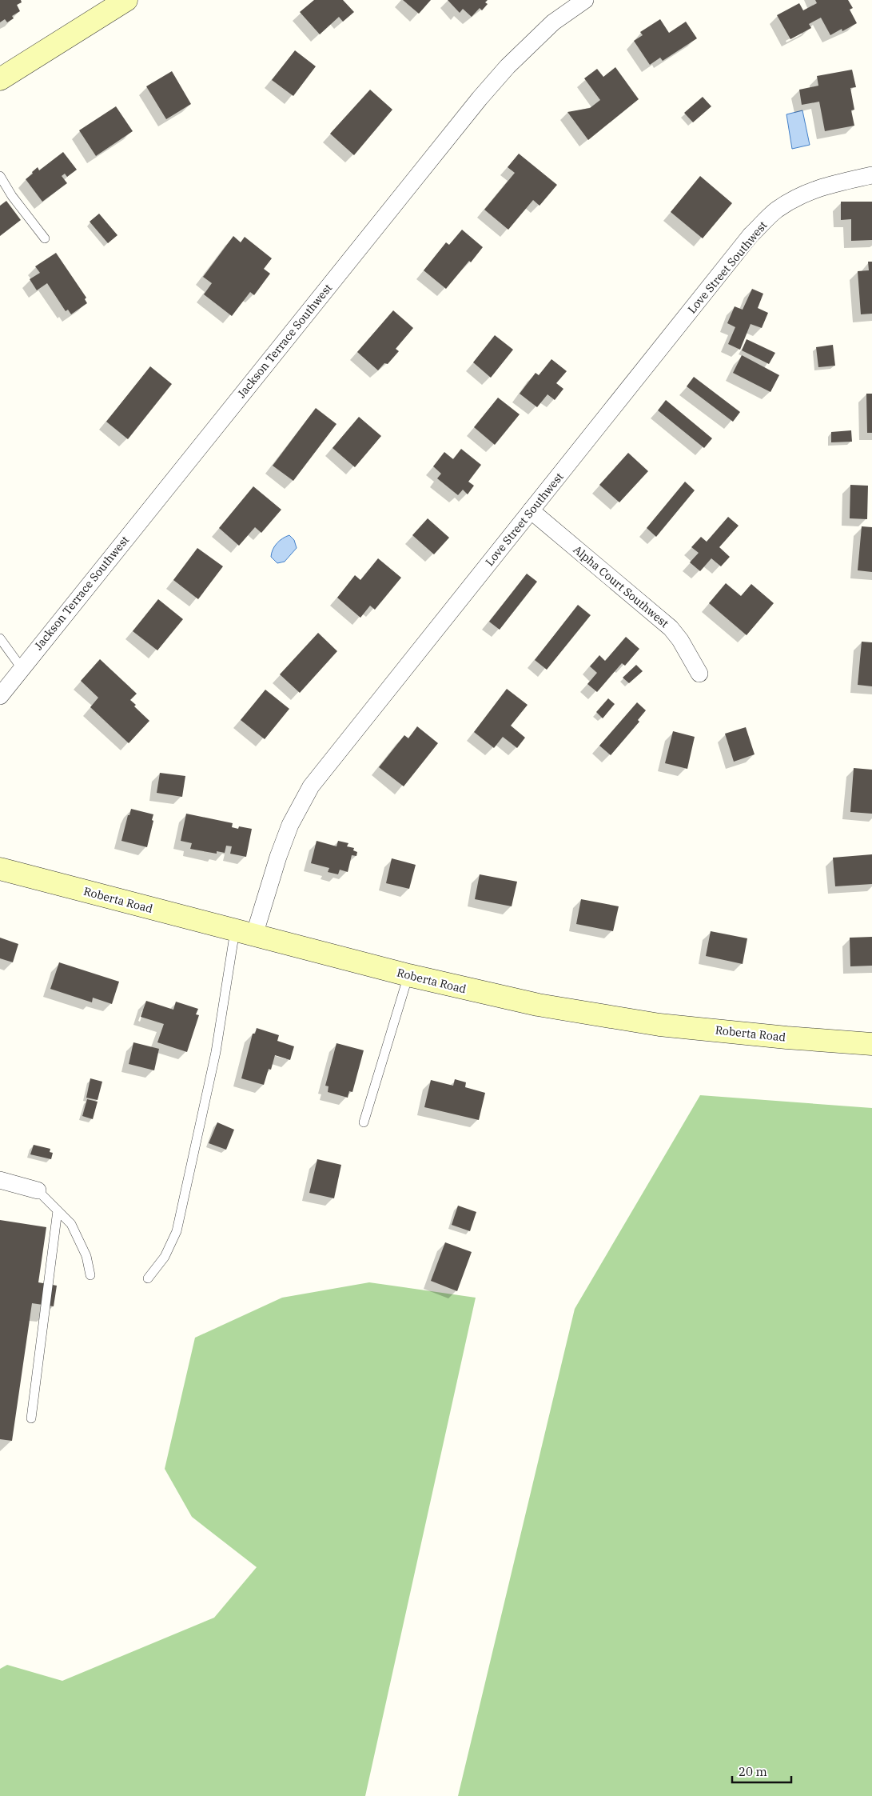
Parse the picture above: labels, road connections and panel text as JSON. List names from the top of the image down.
{
  "streets": {
    "street": [
      "Love Street Southwest",
      "Jackson Terrace Southwest",
      "Alpha Court Southwest",
      "Roberta Road"
    ]
  },
  "crossings": [
    ["Love Street Southwest", "Alpha Court Southwest"],
    ["Love Street Southwest", "Roberta Road"]
  ],
  "scale_bar": "20 m"
}
